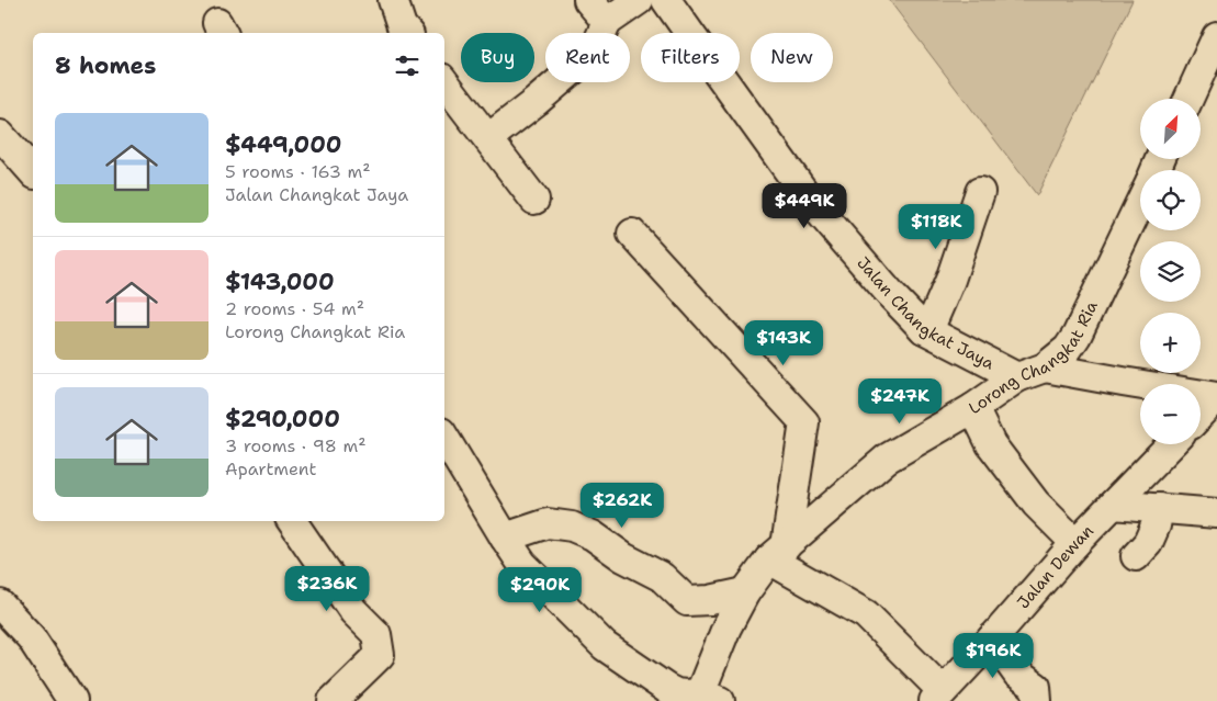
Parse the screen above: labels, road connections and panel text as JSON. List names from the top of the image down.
{
  "streets": {
    "street": ["Jalan Changkat Jaya", "Lorong Changkat Ria", "Jalan Dewan"]
  },
  "crossings": [
    ["Jalan Changkat Jaya", "Lorong Changkat Ria"]
  ],
  "north": "top right",
  "page": {
    "chip": [
      "Buy",
      "Rent",
      "Filters",
      "New"
    ],
    "heading": "8 homes",
    "map_buttons": ["+", "−"],
    "list": [
      {
        "name": "$449,000",
        "note": "5 rooms · 163 m² · Jalan Changkat Jaya"
      },
      {
        "name": "$143,000",
        "note": "2 rooms · 54 m² · Lorong Changkat Ria"
      },
      {
        "name": "$290,000",
        "note": "3 rooms · 98 m² · Apartment"
      }
    ],
    "price": [
      "$449K",
      "$118K",
      "$143K",
      "$247K",
      "$262K",
      "$236K",
      "$290K",
      "$196K"
    ]
  }
}
